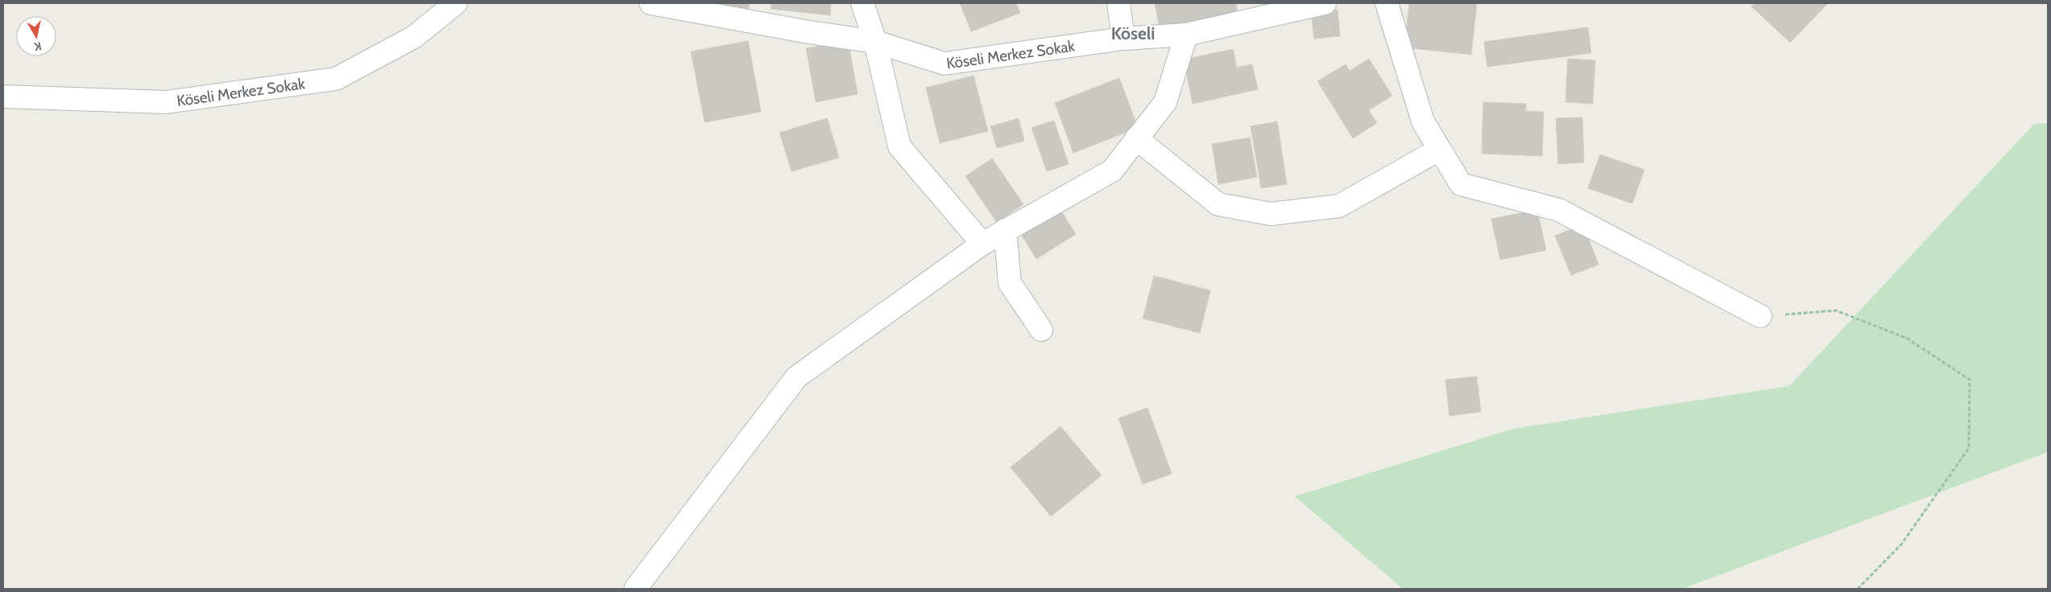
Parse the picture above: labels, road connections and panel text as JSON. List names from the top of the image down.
{
  "streets": {
    "street": ["Köseli Merkez Sokak"]
  },
  "districts": ["Köseli"],
  "north": "bottom"
}
